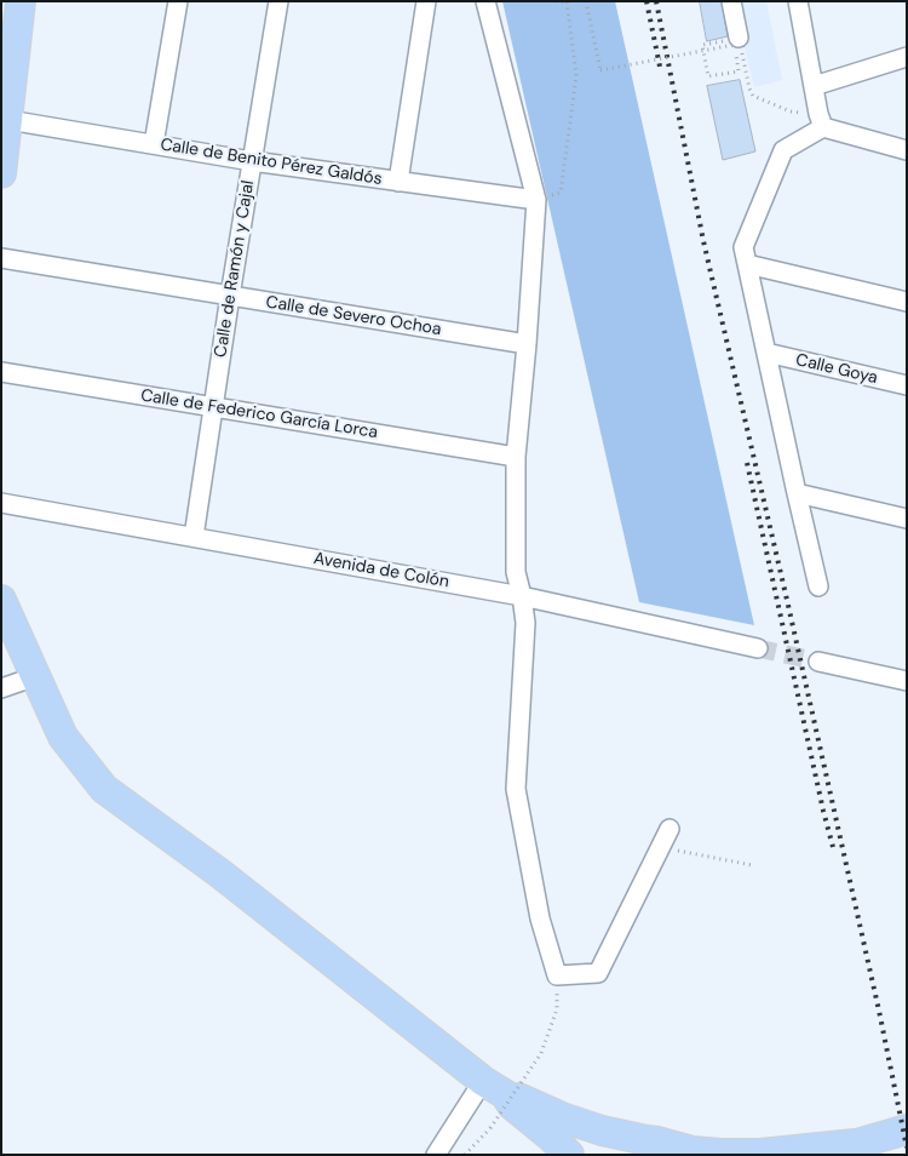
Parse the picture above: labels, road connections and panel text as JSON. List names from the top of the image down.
{
  "streets": {
    "street": [
      "Calle de Benito Pérez Galdós",
      "Calle de Ramón y Cajal",
      "Calle de Severo Ochoa",
      "Calle Goya",
      "Calle de Federico García Lorca",
      "Avenida de Colón"
    ]
  },
  "crossings": [
    ["Calle de Benito Pérez Galdós", "Calle de Ramón y Cajal"],
    ["Calle de Ramón y Cajal", "Calle de Severo Ochoa"],
    ["Calle de Ramón y Cajal", "Calle de Federico García Lorca"],
    ["Calle de Ramón y Cajal", "Avenida de Colón"]
  ]
}
